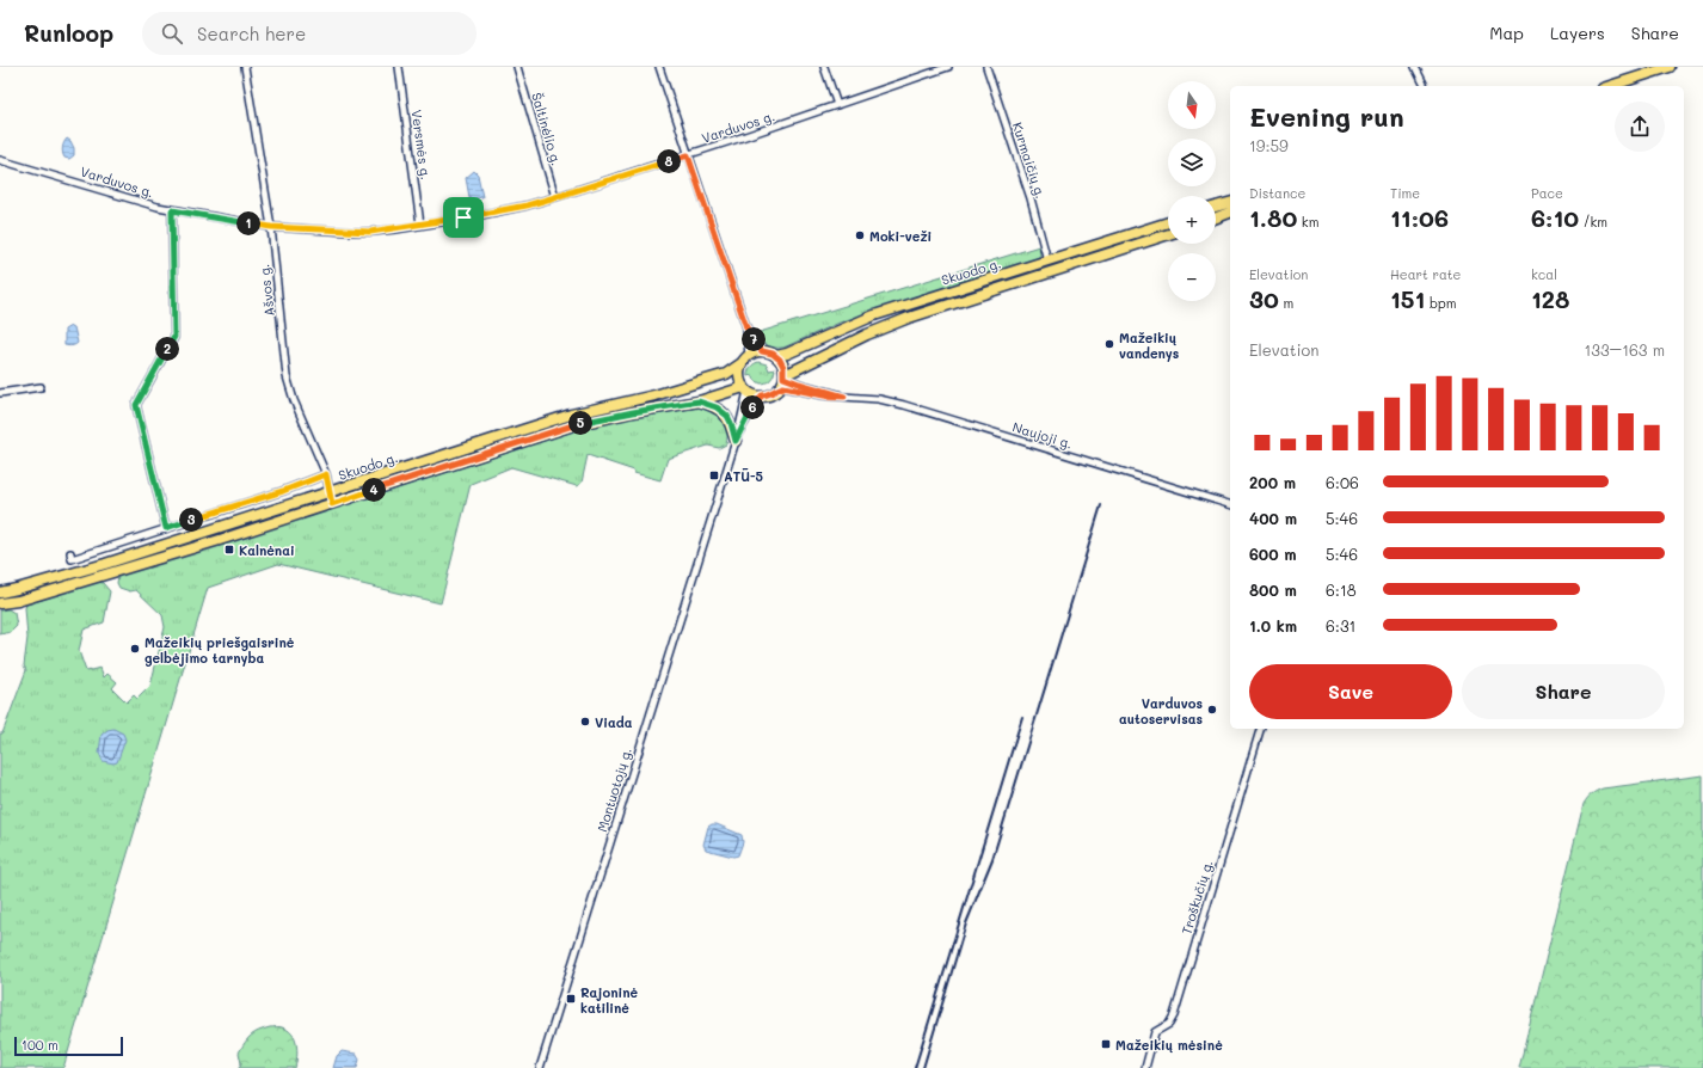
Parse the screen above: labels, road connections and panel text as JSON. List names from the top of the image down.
{
  "streets": {
    "main road": ["Skuodo g."],
    "street": [
      "Varduvos g.",
      "Šaltinėlio g.",
      "Versmės g.",
      "Kurmaičių g.",
      "Ašvos g.",
      "Naujoji g.",
      "Montuotojų g.",
      "Troškučių g."
    ]
  },
  "crossings": [
    ["Varduvos g.", "Šaltinėlio g."],
    ["Varduvos g.", "Versmės g."],
    ["Varduvos g.", "Ašvos g."],
    ["Kurmaičių g.", "Skuodo g."],
    ["Skuodo g.", "Ašvos g."],
    ["Skuodo g.", "Naujoji g."],
    ["Skuodo g.", "Montuotojų g."],
    ["Naujoji g.", "Montuotojų g."]
  ],
  "places": {
    "other": [
      "Moki-veži",
      "Mažeikių vandenys",
      "Mažeikių priešgaisrinė gelbėjimo tarnyba",
      "Varduvos autoservisas",
      "Viada"
    ],
    "transit": [
      "ATŪ-5",
      "Kalnėnai",
      "Rajoninė katilinė",
      "Mažeikių mėsinė"
    ]
  },
  "scale_bar": "100 m",
  "north": "bottom",
  "page": {
    "header": "Runloop",
    "search": "Search here",
    "nav": ["Map", "Layers", "Share"],
    "map_buttons": ["+", "−"],
    "heading": ["Evening run", "19:59"],
    "pins": [
      "8",
      "1",
      "7",
      "2",
      "6",
      "5",
      "4",
      "3"
    ],
    "stats": [
      ["Distance", "1.80 km"],
      ["Time", "11:06"],
      ["Pace", "6:10 /km"],
      ["Elevation", "30 m"],
      ["Heart rate", "151 bpm"],
      ["kcal", "128"]
    ],
    "chart": ["Elevation", "133–163 m"],
    "list": [
      {
        "name": "200 m",
        "note": "6:06"
      },
      {
        "name": "400 m",
        "note": "5:46"
      },
      {
        "name": "600 m",
        "note": "5:46"
      },
      {
        "name": "800 m",
        "note": "6:18"
      },
      {
        "name": "1.0 km",
        "note": "6:31"
      }
    ],
    "buttons": ["Save", "Share"],
    "scale": "100 m"
  }
}
